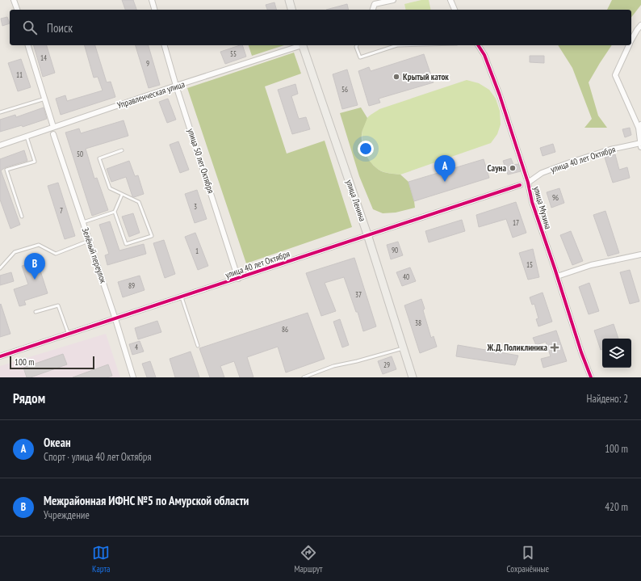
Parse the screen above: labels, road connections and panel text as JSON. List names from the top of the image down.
{
  "streets": {
    "main road": ["улица Ленина"],
    "street": [
      "Управленческая улица",
      "улица 40 лет Октября",
      "улица 50 лет Октября",
      "улица Мухина",
      "Зелёный переулок"
    ]
  },
  "crossings": [
    ["Управленческая улица", "улица 50 лет Октября"],
    ["улица 40 лет Октября", "улица 50 лет Октября"],
    ["улица 40 лет Октября", "улица Ленина"],
    ["улица 40 лет Октября", "улица Мухина"],
    ["улица 40 лет Октября", "Зелёный переулок"]
  ],
  "places": {
    "other": ["Крытый каток", "Сауна"],
    "health": ["Ж.Д. Поликлиника"]
  },
  "house_numbers": [
    "55",
    "14",
    "9",
    "11",
    "56",
    "50",
    "96",
    "3",
    "7",
    "17",
    "90",
    "1",
    "15",
    "40",
    "89",
    "37",
    "38",
    "86",
    "4",
    "29"
  ],
  "scale_bar": "100 m",
  "page": {
    "search": "Поиск",
    "pins": ["A", "B"],
    "scale": "100 m",
    "heading": ["Рядом", "Найдено: 2"],
    "list": [
      {
        "mark": "A",
        "name": "Океан",
        "note": "Спорт · улица 40 лет Октября",
        "value": "100 m"
      },
      {
        "mark": "B",
        "name": "Межрайонная ИФНС №5 по Амурской области",
        "note": "Учреждение",
        "value": "420 m"
      }
    ],
    "nav": ["Карта", "Маршрут", "Сохранённые"]
  }
}
